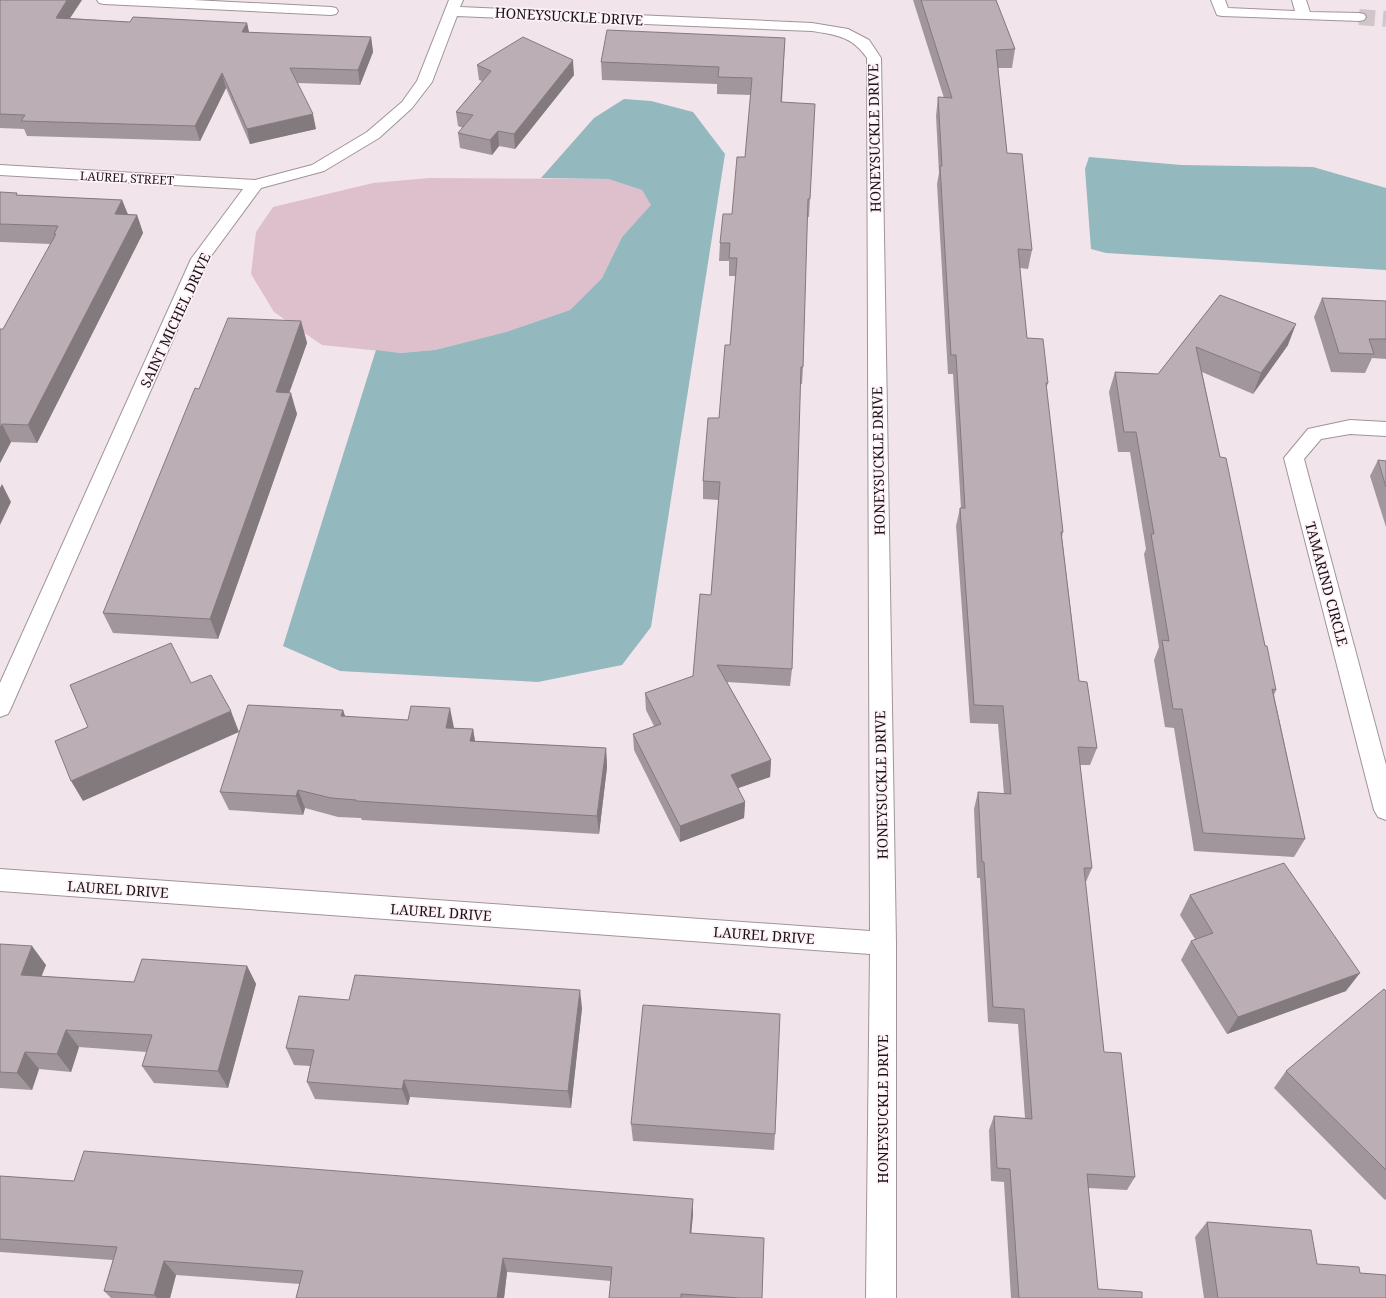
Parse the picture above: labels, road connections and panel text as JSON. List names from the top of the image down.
{
  "streets": {
    "street": [
      "HONEYSUCKLE DRIVE",
      "LAUREL STREET",
      "SAINT MICHEL DRIVE",
      "TAMARIND CIRCLE",
      "LAUREL DRIVE"
    ]
  },
  "crossings": [
    ["HONEYSUCKLE DRIVE", "LAUREL DRIVE"],
    ["LAUREL STREET", "SAINT MICHEL DRIVE"]
  ]
}
